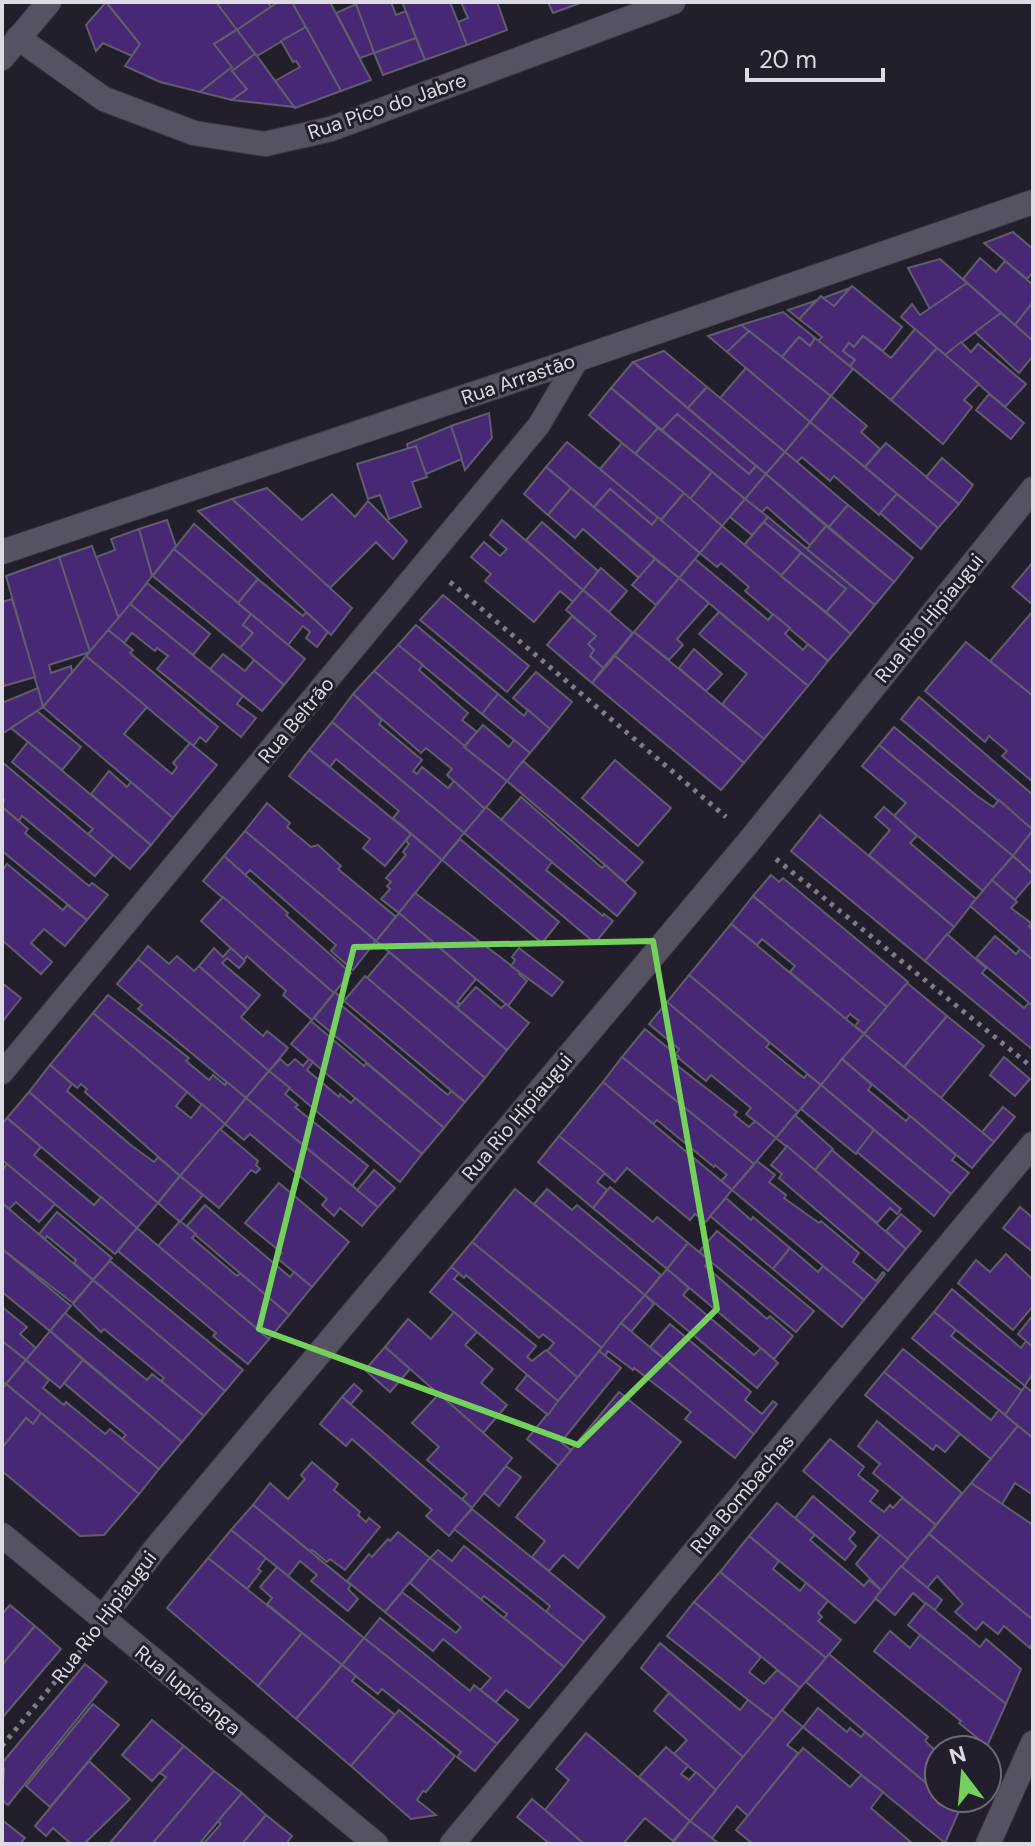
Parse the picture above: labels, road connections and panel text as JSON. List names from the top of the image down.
{
  "streets": {
    "street": [
      "Rua Pico do Jabre",
      "Rua Arrastão",
      "Rua Rio Hipiaugui",
      "Rua Bombachas",
      "Rua Iupicanga"
    ],
    "lane": ["Rua Beltrão"]
  },
  "crossings": [
    ["Rua Arrastão", "Rua Beltrão"],
    ["Rua Rio Hipiaugui", "Rua Iupicanga"]
  ],
  "scale_bar": "20 m",
  "north": "top"
}
